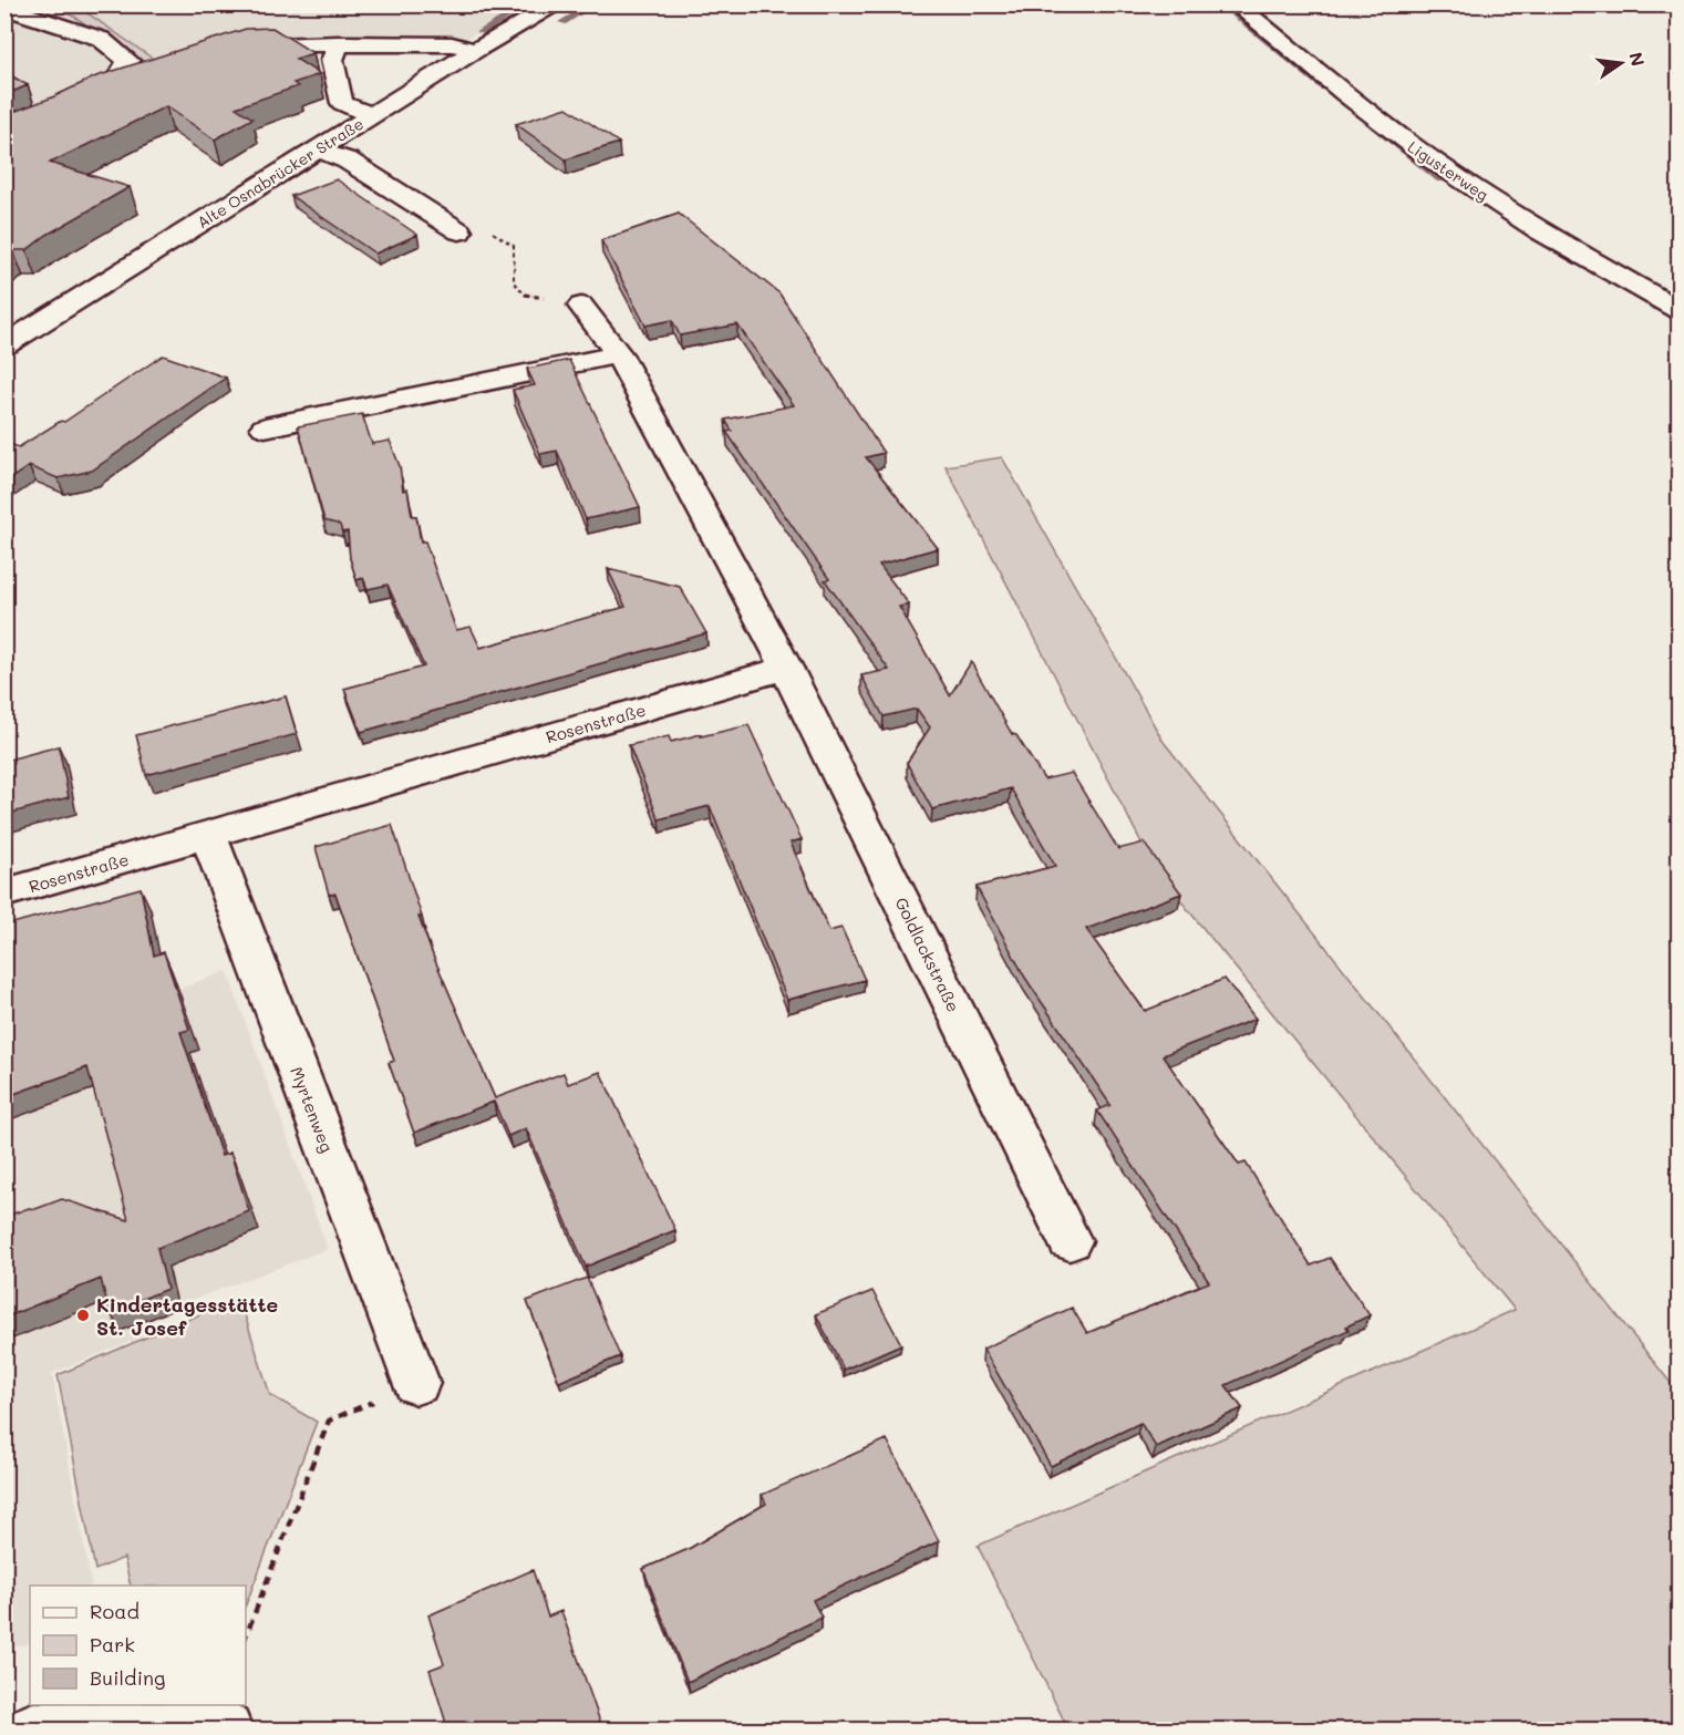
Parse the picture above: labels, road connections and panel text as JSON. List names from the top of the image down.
{
  "streets": {
    "street": [
      "Ligusterweg",
      "Alte Osnabrücker Straße",
      "Rosenstraße",
      "Goldlackstraße",
      "Myrtenweg"
    ]
  },
  "crossings": [
    ["Rosenstraße", "Goldlackstraße"],
    ["Rosenstraße", "Myrtenweg"]
  ],
  "places": ["Kindertagesstätte St. Josef"],
  "legend": ["Road", "Park", "Building"],
  "north": "right"
}
